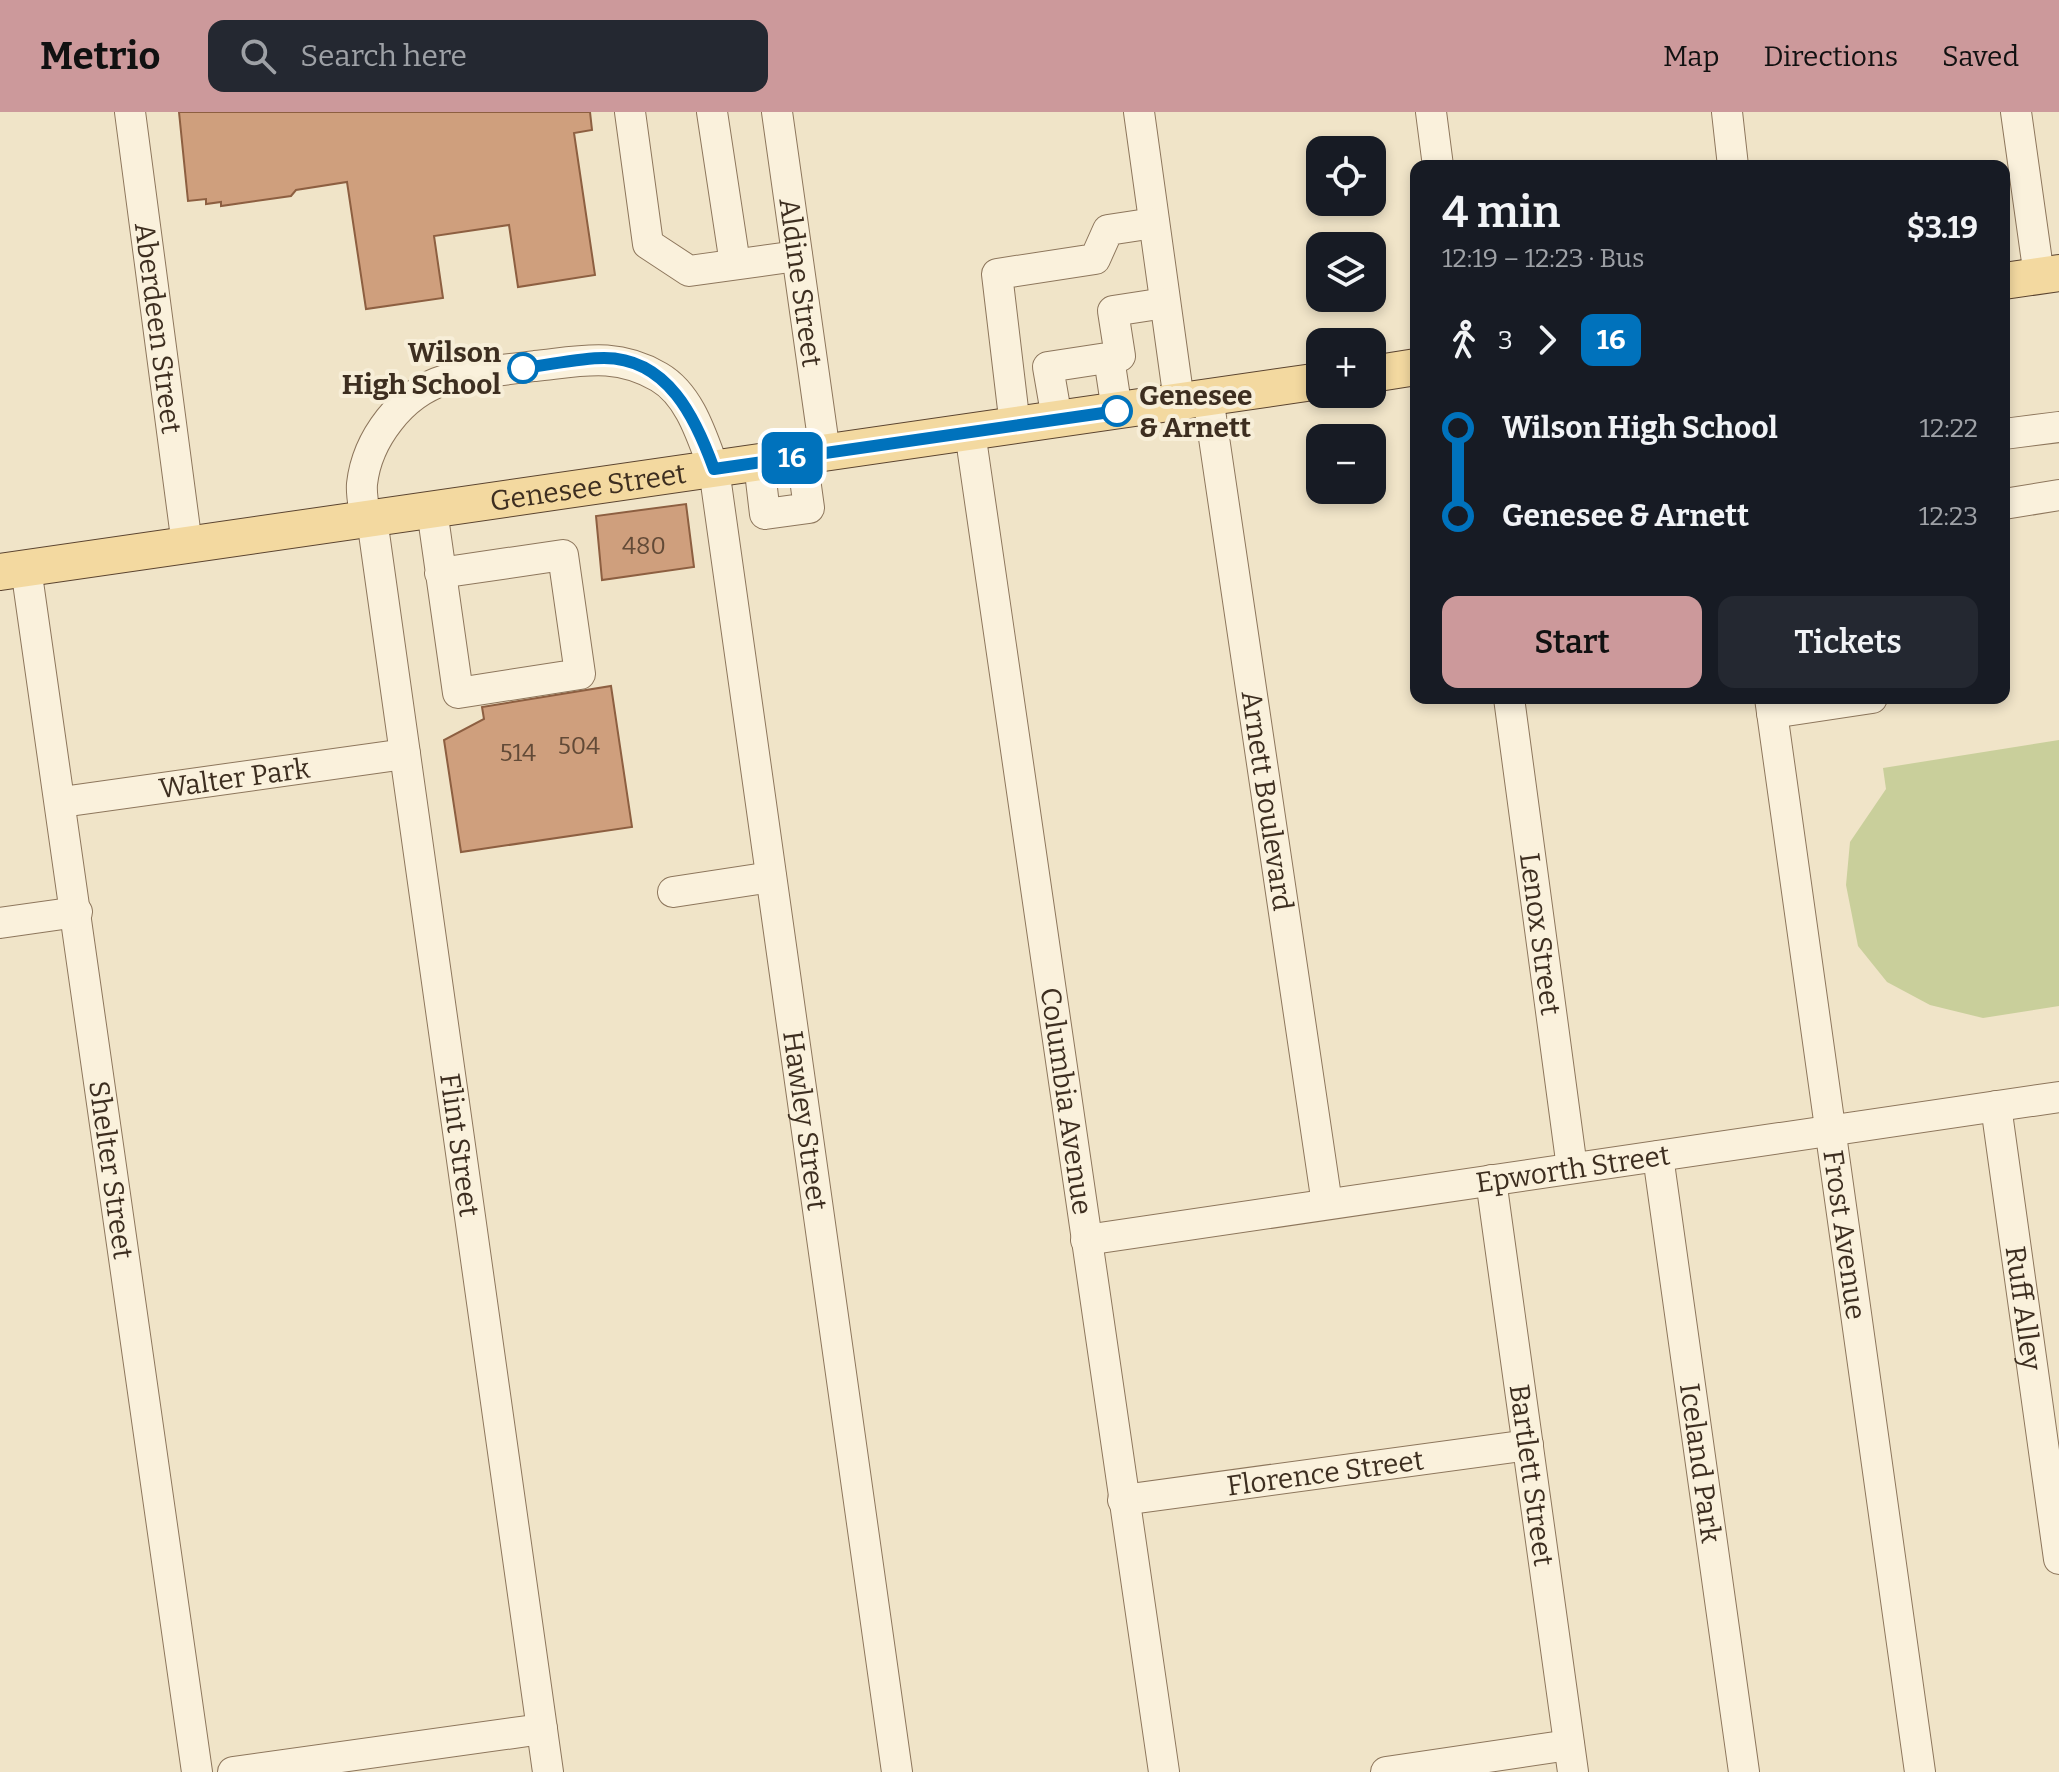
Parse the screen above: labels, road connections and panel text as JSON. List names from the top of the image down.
{
  "streets": {
    "main road": ["Genesee Street"],
    "street": [
      "Aldine Street",
      "Aberdeen Street",
      "Walter Park",
      "Arnett Boulevard",
      "Lenox Street",
      "Columbia Avenue",
      "Hawley Street",
      "Flint Street",
      "Epworth Street",
      "Shelter Street",
      "Frost Avenue",
      "Ruff Alley",
      "Iceland Park",
      "Florence Street",
      "Bartlett Street"
    ]
  },
  "crossings": [
    ["Aldine Street", "Genesee Street"],
    ["Aberdeen Street", "Genesee Street"],
    ["Genesee Street", "Arnett Boulevard"],
    ["Genesee Street", "Columbia Avenue"],
    ["Genesee Street", "Hawley Street"],
    ["Genesee Street", "Flint Street"],
    ["Genesee Street", "Shelter Street"],
    ["Walter Park", "Flint Street"],
    ["Walter Park", "Shelter Street"],
    ["Arnett Boulevard", "Epworth Street"],
    ["Lenox Street", "Epworth Street"],
    ["Columbia Avenue", "Epworth Street"],
    ["Columbia Avenue", "Florence Street"],
    ["Hawley Street", "Flint Street"],
    ["Epworth Street", "Frost Avenue"],
    ["Epworth Street", "Ruff Alley"],
    ["Epworth Street", "Iceland Park"],
    ["Epworth Street", "Bartlett Street"],
    ["Florence Street", "Bartlett Street"]
  ],
  "places": ["Wilson High School", "Genesee & Arnett"],
  "lines": ["bus line 16"],
  "house_numbers": ["480", "504", "514"],
  "page": {
    "header": "Metrio",
    "search": "Search here",
    "nav": ["Map", "Directions", "Saved"],
    "on_map": "16",
    "map_buttons": ["+", "−"],
    "heading": ["4 min", "12:19 – 12:23 · Bus", "$3.19"],
    "legs": ["3", "16"],
    "list": [
      {
        "name": "Wilson High School",
        "value": "12:22"
      },
      {
        "name": "Genesee & Arnett",
        "value": "12:23"
      }
    ],
    "buttons": ["Start", "Tickets"]
  }
}
